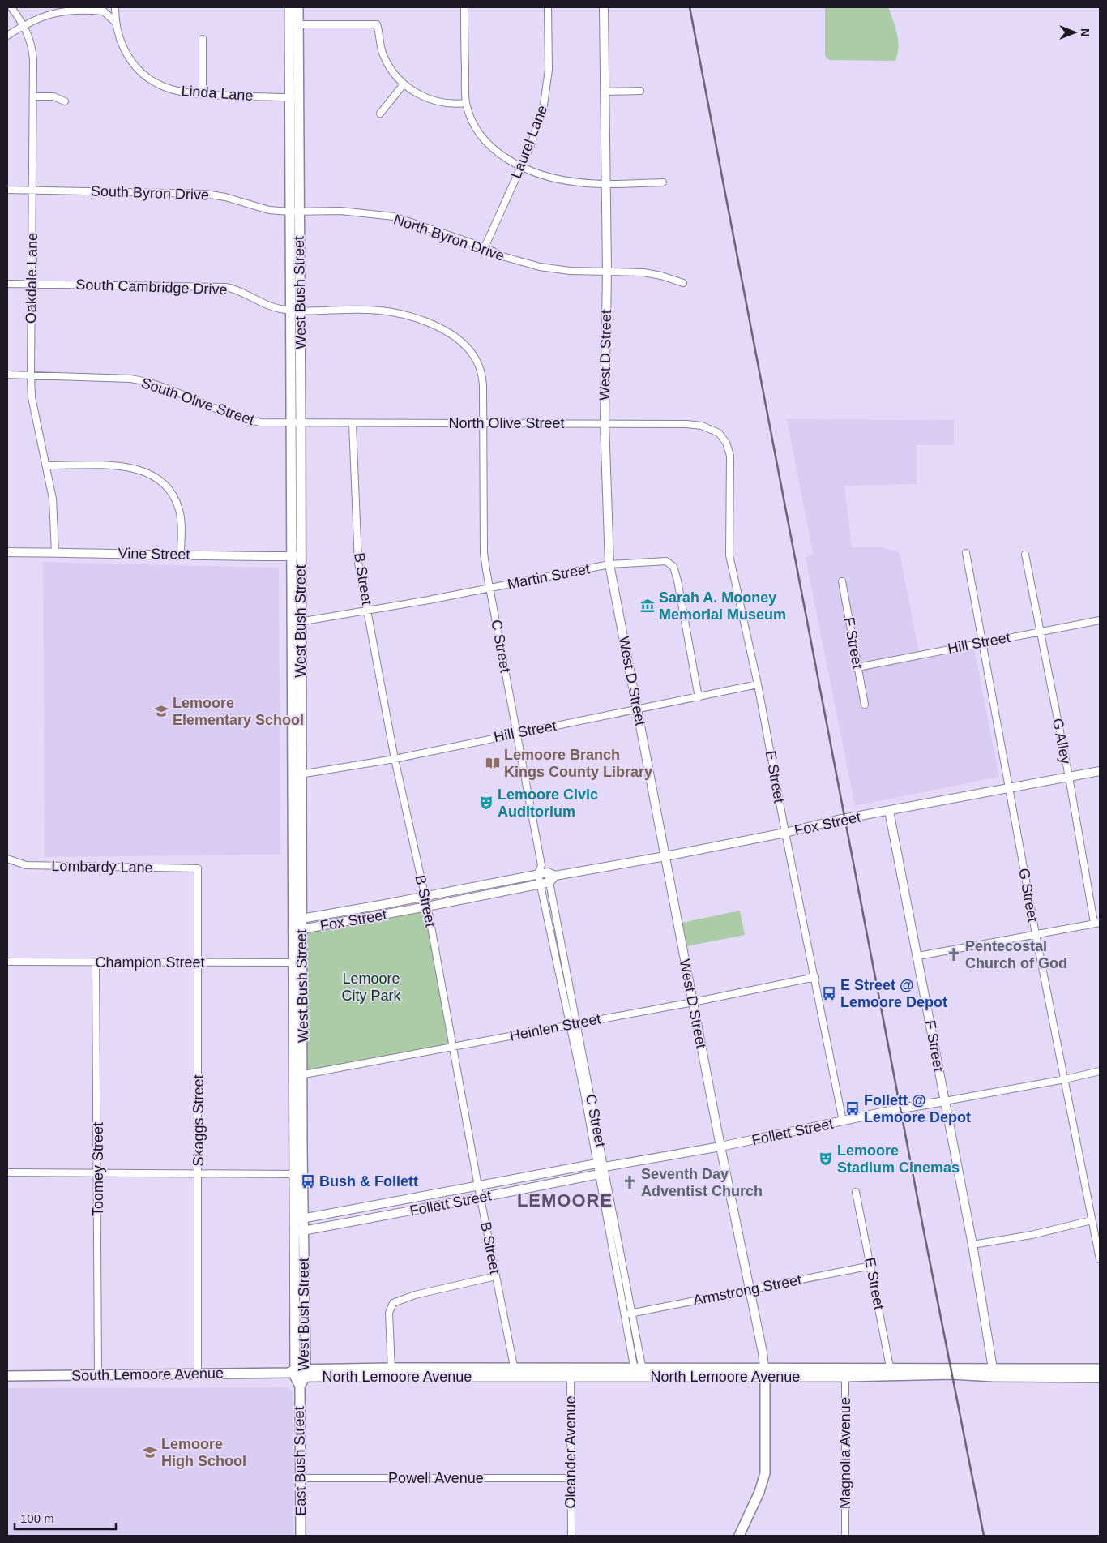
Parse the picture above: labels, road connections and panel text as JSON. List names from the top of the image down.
{
  "streets": {
    "main road": [
      "West Bush Street",
      "South Lemoore Avenue",
      "North Lemoore Avenue",
      "East Bush Street"
    ],
    "street": [
      "Linda Lane",
      "Laurel Lane",
      "South Byron Drive",
      "North Byron Drive",
      "Oakdale Lane",
      "South Cambridge Drive",
      "West D Street",
      "South Olive Street",
      "North Olive Street",
      "Vine Street",
      "Martin Street",
      "B Street",
      "F Street",
      "Hill Street",
      "C Street",
      "G Alley",
      "E Street",
      "Fox Street",
      "Lombardy Lane",
      "G Street",
      "Champion Street",
      "Heinlen Street",
      "Skaggs Street",
      "Follett Street",
      "Toomey Street",
      "Armstrong Street",
      "Oleander Avenue",
      "Magnolia Avenue",
      "Powell Avenue"
    ]
  },
  "crossings": [
    ["Linda Lane", "West Bush Street"],
    ["Laurel Lane", "North Byron Drive"],
    ["South Byron Drive", "North Byron Drive"],
    ["South Byron Drive", "Oakdale Lane"],
    ["South Byron Drive", "West Bush Street"],
    ["North Byron Drive", "West Bush Street"],
    ["North Byron Drive", "West D Street"],
    ["Oakdale Lane", "South Cambridge Drive"],
    ["Oakdale Lane", "South Olive Street"],
    ["Oakdale Lane", "Vine Street"],
    ["South Cambridge Drive", "West Bush Street"],
    ["South Cambridge Drive", "North Olive Street"],
    ["South Cambridge Drive", "C Street"],
    ["West Bush Street", "South Olive Street"],
    ["West Bush Street", "North Olive Street"],
    ["West Bush Street", "Vine Street"],
    ["West Bush Street", "Martin Street"],
    ["West Bush Street", "Hill Street"],
    ["West Bush Street", "Fox Street"],
    ["West Bush Street", "Champion Street"],
    ["West Bush Street", "Heinlen Street"],
    ["West Bush Street", "Follett Street"],
    ["West Bush Street", "South Lemoore Avenue"],
    ["West Bush Street", "North Lemoore Avenue"],
    ["West Bush Street", "East Bush Street"],
    ["West D Street", "North Olive Street"],
    ["West D Street", "Martin Street"],
    ["West D Street", "Hill Street"],
    ["West D Street", "Fox Street"],
    ["West D Street", "Heinlen Street"],
    ["West D Street", "Follett Street"],
    ["West D Street", "Armstrong Street"],
    ["West D Street", "North Lemoore Avenue"],
    ["South Olive Street", "North Olive Street"],
    ["North Olive Street", "B Street"],
    ["North Olive Street", "C Street"],
    ["North Olive Street", "E Street"],
    ["Martin Street", "B Street"],
    ["Martin Street", "Hill Street"],
    ["Martin Street", "C Street"],
    ["B Street", "Hill Street"],
    ["B Street", "Fox Street"],
    ["B Street", "Heinlen Street"],
    ["B Street", "Follett Street"],
    ["B Street", "North Lemoore Avenue"],
    ["F Street", "Hill Street"],
    ["F Street", "Fox Street"],
    ["F Street", "Follett Street"],
    ["F Street", "North Lemoore Avenue"],
    ["Hill Street", "C Street"],
    ["Hill Street", "G Alley"],
    ["Hill Street", "E Street"],
    ["Hill Street", "G Street"],
    ["C Street", "Fox Street"],
    ["C Street", "Heinlen Street"],
    ["C Street", "Follett Street"],
    ["C Street", "Armstrong Street"],
    ["C Street", "North Lemoore Avenue"],
    ["G Alley", "Fox Street"],
    ["E Street", "Fox Street"],
    ["E Street", "Heinlen Street"],
    ["E Street", "Follett Street"],
    ["E Street", "Armstrong Street"],
    ["E Street", "North Lemoore Avenue"],
    ["Fox Street", "G Street"],
    ["Lombardy Lane", "Skaggs Street"],
    ["G Street", "Follett Street"],
    ["Champion Street", "Skaggs Street"],
    ["Champion Street", "Toomey Street"],
    ["Skaggs Street", "South Lemoore Avenue"],
    ["Toomey Street", "South Lemoore Avenue"],
    ["South Lemoore Avenue", "North Lemoore Avenue"],
    ["North Lemoore Avenue", "Oleander Avenue"],
    ["North Lemoore Avenue", "Magnolia Avenue"],
    ["Oleander Avenue", "Powell Avenue"],
    ["East Bush Street", "Powell Avenue"]
  ],
  "districts": ["LEMOORE"],
  "parks": ["Lemoore City Park"],
  "places": {
    "museum": ["Sarah A. Mooney Memorial Museum"],
    "school or university": ["Lemoore Elementary School", "Lemoore High School"],
    "library": ["Lemoore Branch Kings County Library"],
    "theatre": ["Lemoore Civic Auditorium", "Lemoore Stadium Cinemas"],
    "church": ["Pentecostal Church of God", "Seventh Day Adventist Church"],
    "bus stop": ["E Street @ Lemoore Depot", "Follett @ Lemoore Depot", "Bush & Follett"]
  },
  "scale_bar": "100 m",
  "north": "right"
}
